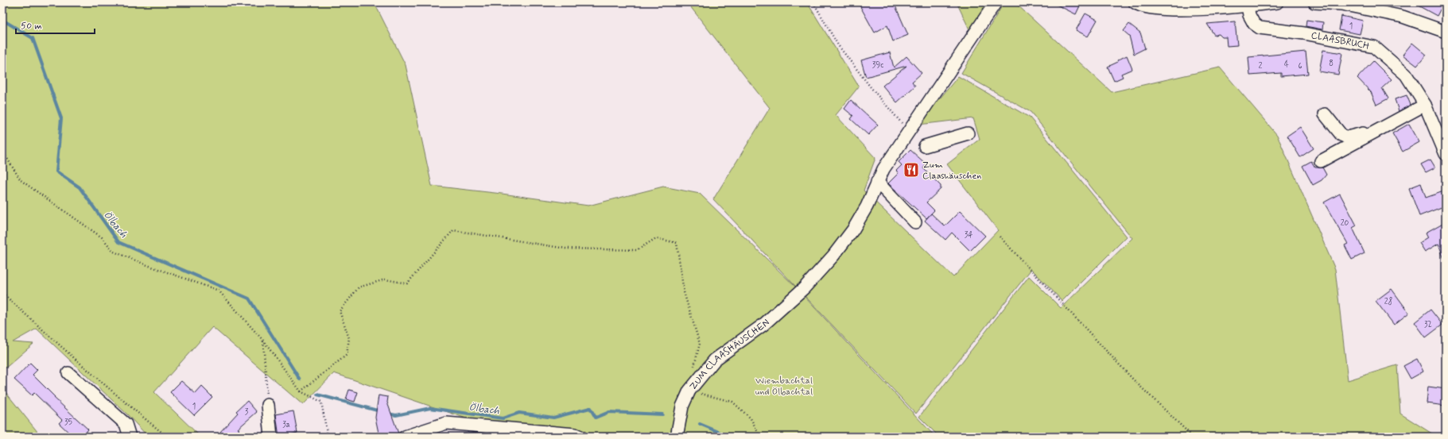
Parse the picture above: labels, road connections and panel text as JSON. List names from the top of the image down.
{
  "streets": {
    "street": ["CLAASBRUCH", "ZUM CLAASHÄUSCHEN"]
  },
  "water": ["Ölbach"],
  "parks": ["Wiembachtal und Ölbachtal"],
  "places": {
    "restaurant": ["Zum Claashäuschen"]
  },
  "house_numbers": [
    "1",
    "8",
    "4",
    "39c",
    "2",
    "6",
    "20",
    "34",
    "28",
    "32",
    "1",
    "3",
    "35",
    "3a"
  ],
  "scale_bar": "50 m"
}
